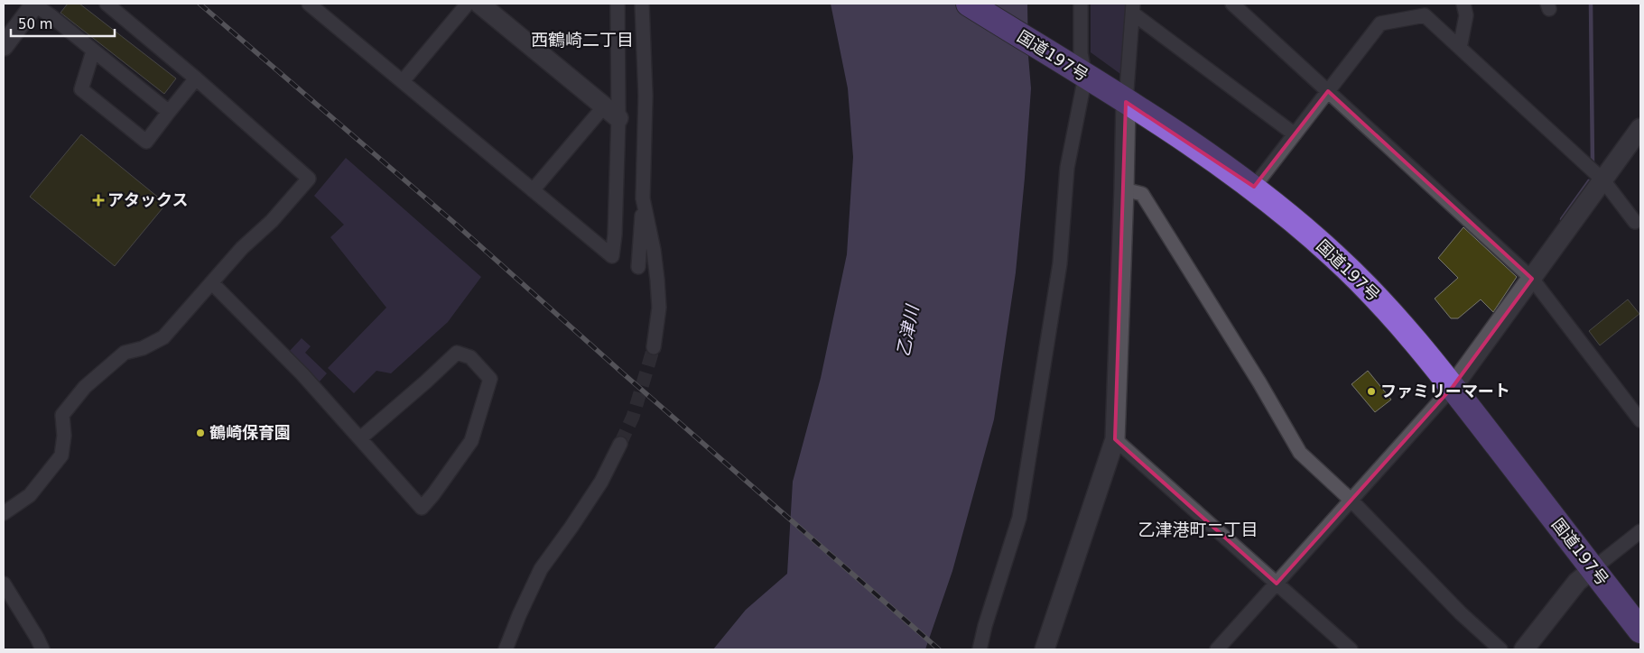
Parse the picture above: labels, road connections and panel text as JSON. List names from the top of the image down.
{
  "streets": {
    "highway": ["国道197号"]
  },
  "districts": ["西鶴崎二丁目", "乙津港町二丁目"],
  "water": ["乙津川"],
  "places": {
    "health": ["アタックス"],
    "other": ["ファミリーマート", "鶴崎保育園"]
  },
  "scale_bar": "50 m"
}
